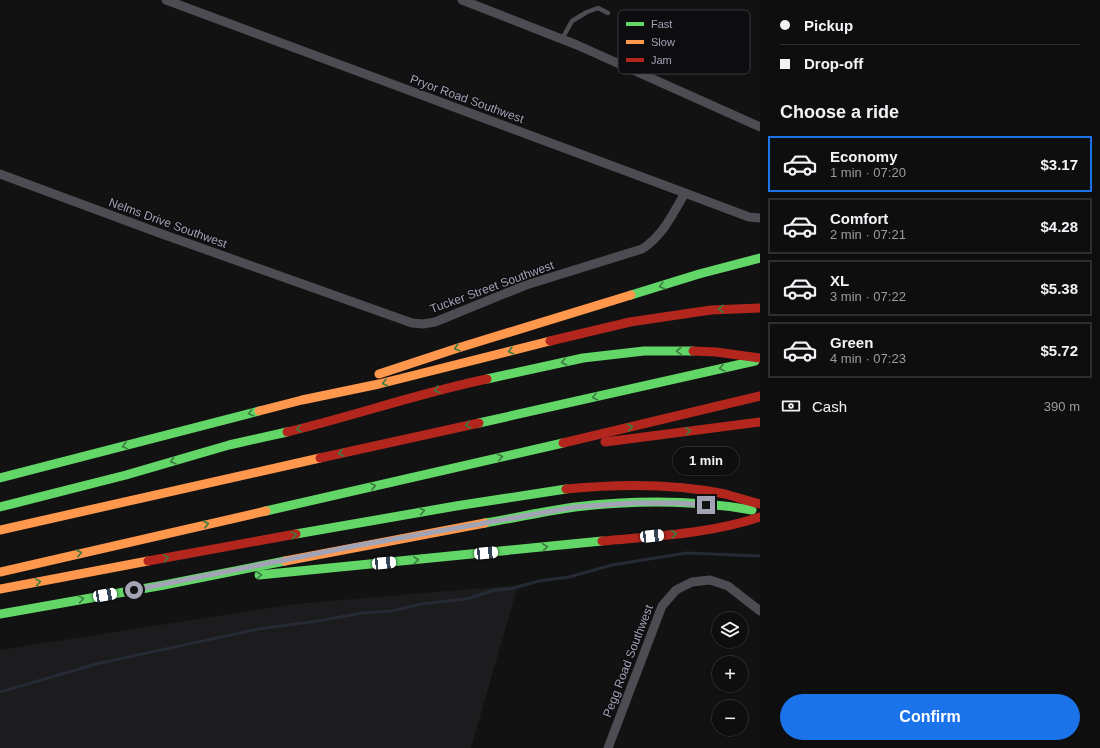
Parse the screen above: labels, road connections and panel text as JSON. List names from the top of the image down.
{
  "streets": {
    "street": [
      "Pryor Road Southwest",
      "Nelms Drive Southwest",
      "Tucker Street Southwest",
      "Pegg Road Southwest"
    ]
  },
  "crossings": [
    ["Pryor Road Southwest", "Tucker Street Southwest"],
    ["Nelms Drive Southwest", "Tucker Street Southwest"]
  ],
  "legend": ["Fast", "Slow", "Jam"],
  "page": {
    "banner": ["Pickup", "Drop-off"],
    "heading": "Choose a ride",
    "list": [
      {
        "name": "Economy",
        "note": "1 min · 07:20",
        "value": "$3.17"
      },
      {
        "name": "Comfort",
        "note": "2 min · 07:21",
        "value": "$4.28"
      },
      {
        "name": "XL",
        "note": "3 min · 07:22",
        "value": "$5.38"
      },
      {
        "name": "Green",
        "note": "4 min · 07:23",
        "value": "$5.72"
      }
    ],
    "pay": ["Cash", "390 m"],
    "bubble": "1 min",
    "map_buttons": ["+", "−"],
    "buttons": "Confirm"
  }
}
